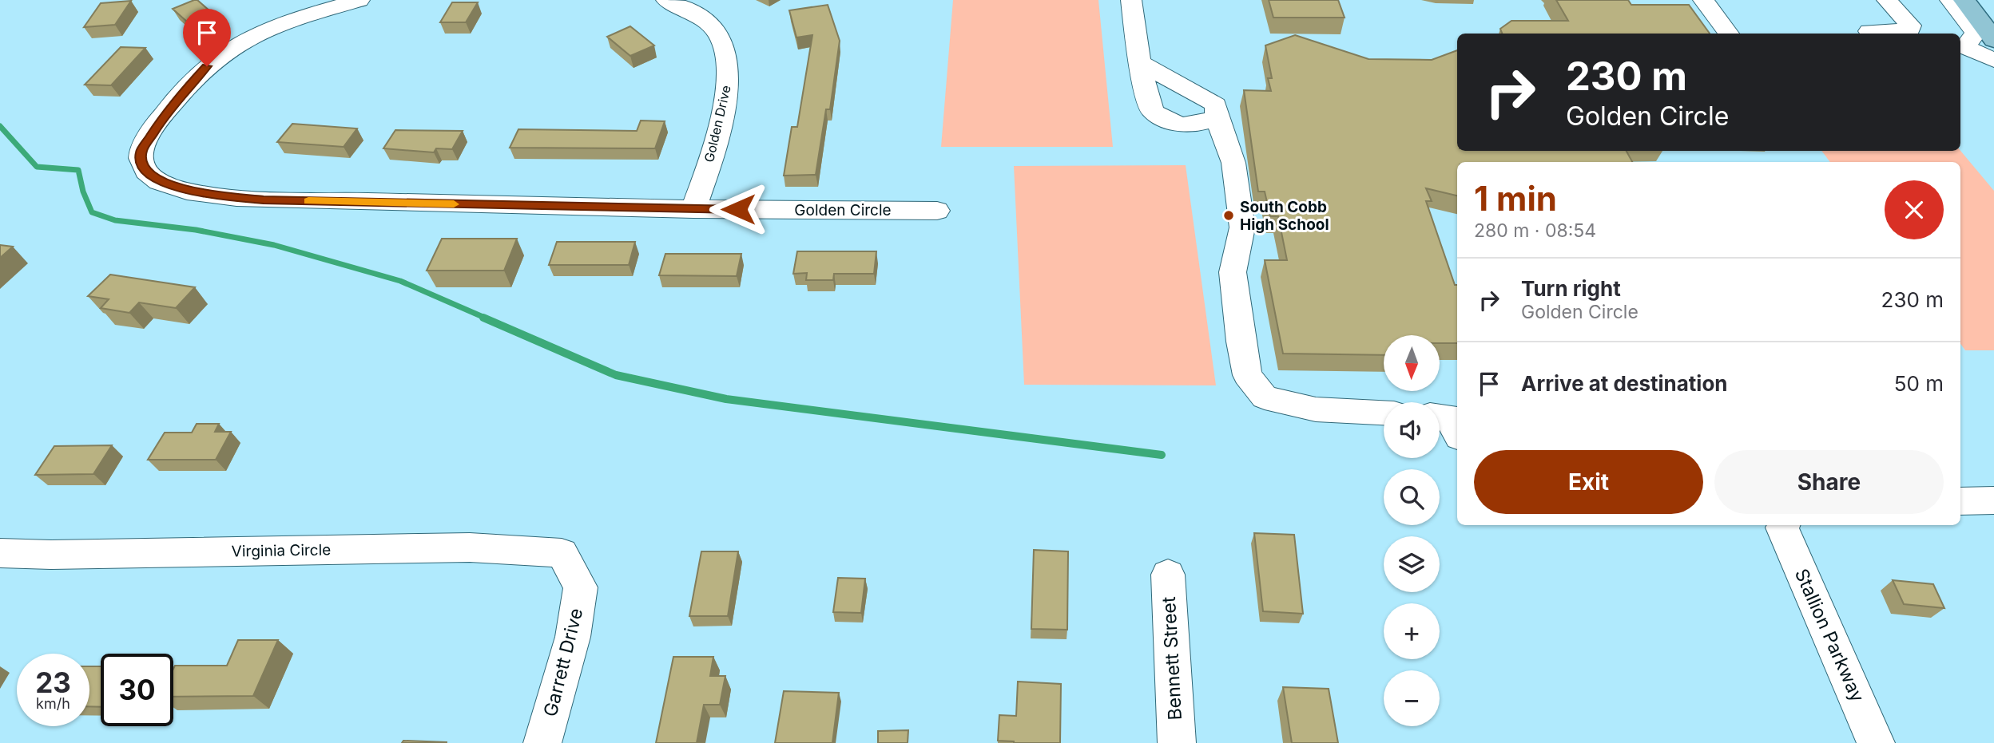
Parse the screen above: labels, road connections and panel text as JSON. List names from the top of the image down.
{
  "streets": {
    "street": [
      "Golden Drive",
      "Golden Circle",
      "Virginia Circle",
      "Stallion Parkway",
      "Bennett Street",
      "Garrett Drive"
    ]
  },
  "crossings": [
    ["Golden Drive", "Golden Circle"],
    ["Virginia Circle", "Garrett Drive"]
  ],
  "places": ["South Cobb High School"],
  "north": "bottom",
  "page": {
    "turn": ["230 m", "Golden Circle"],
    "heading": ["1 min", "280 m · 08:54"],
    "list": [
      {
        "name": "Turn right",
        "note": "Golden Circle",
        "value": "230 m"
      },
      {
        "name": "Arrive at destination",
        "value": "50 m"
      }
    ],
    "map_buttons": ["+", "−"],
    "buttons": ["Exit", "Share"],
    "speed": "23 km/h",
    "limit": "30"
  }
}
